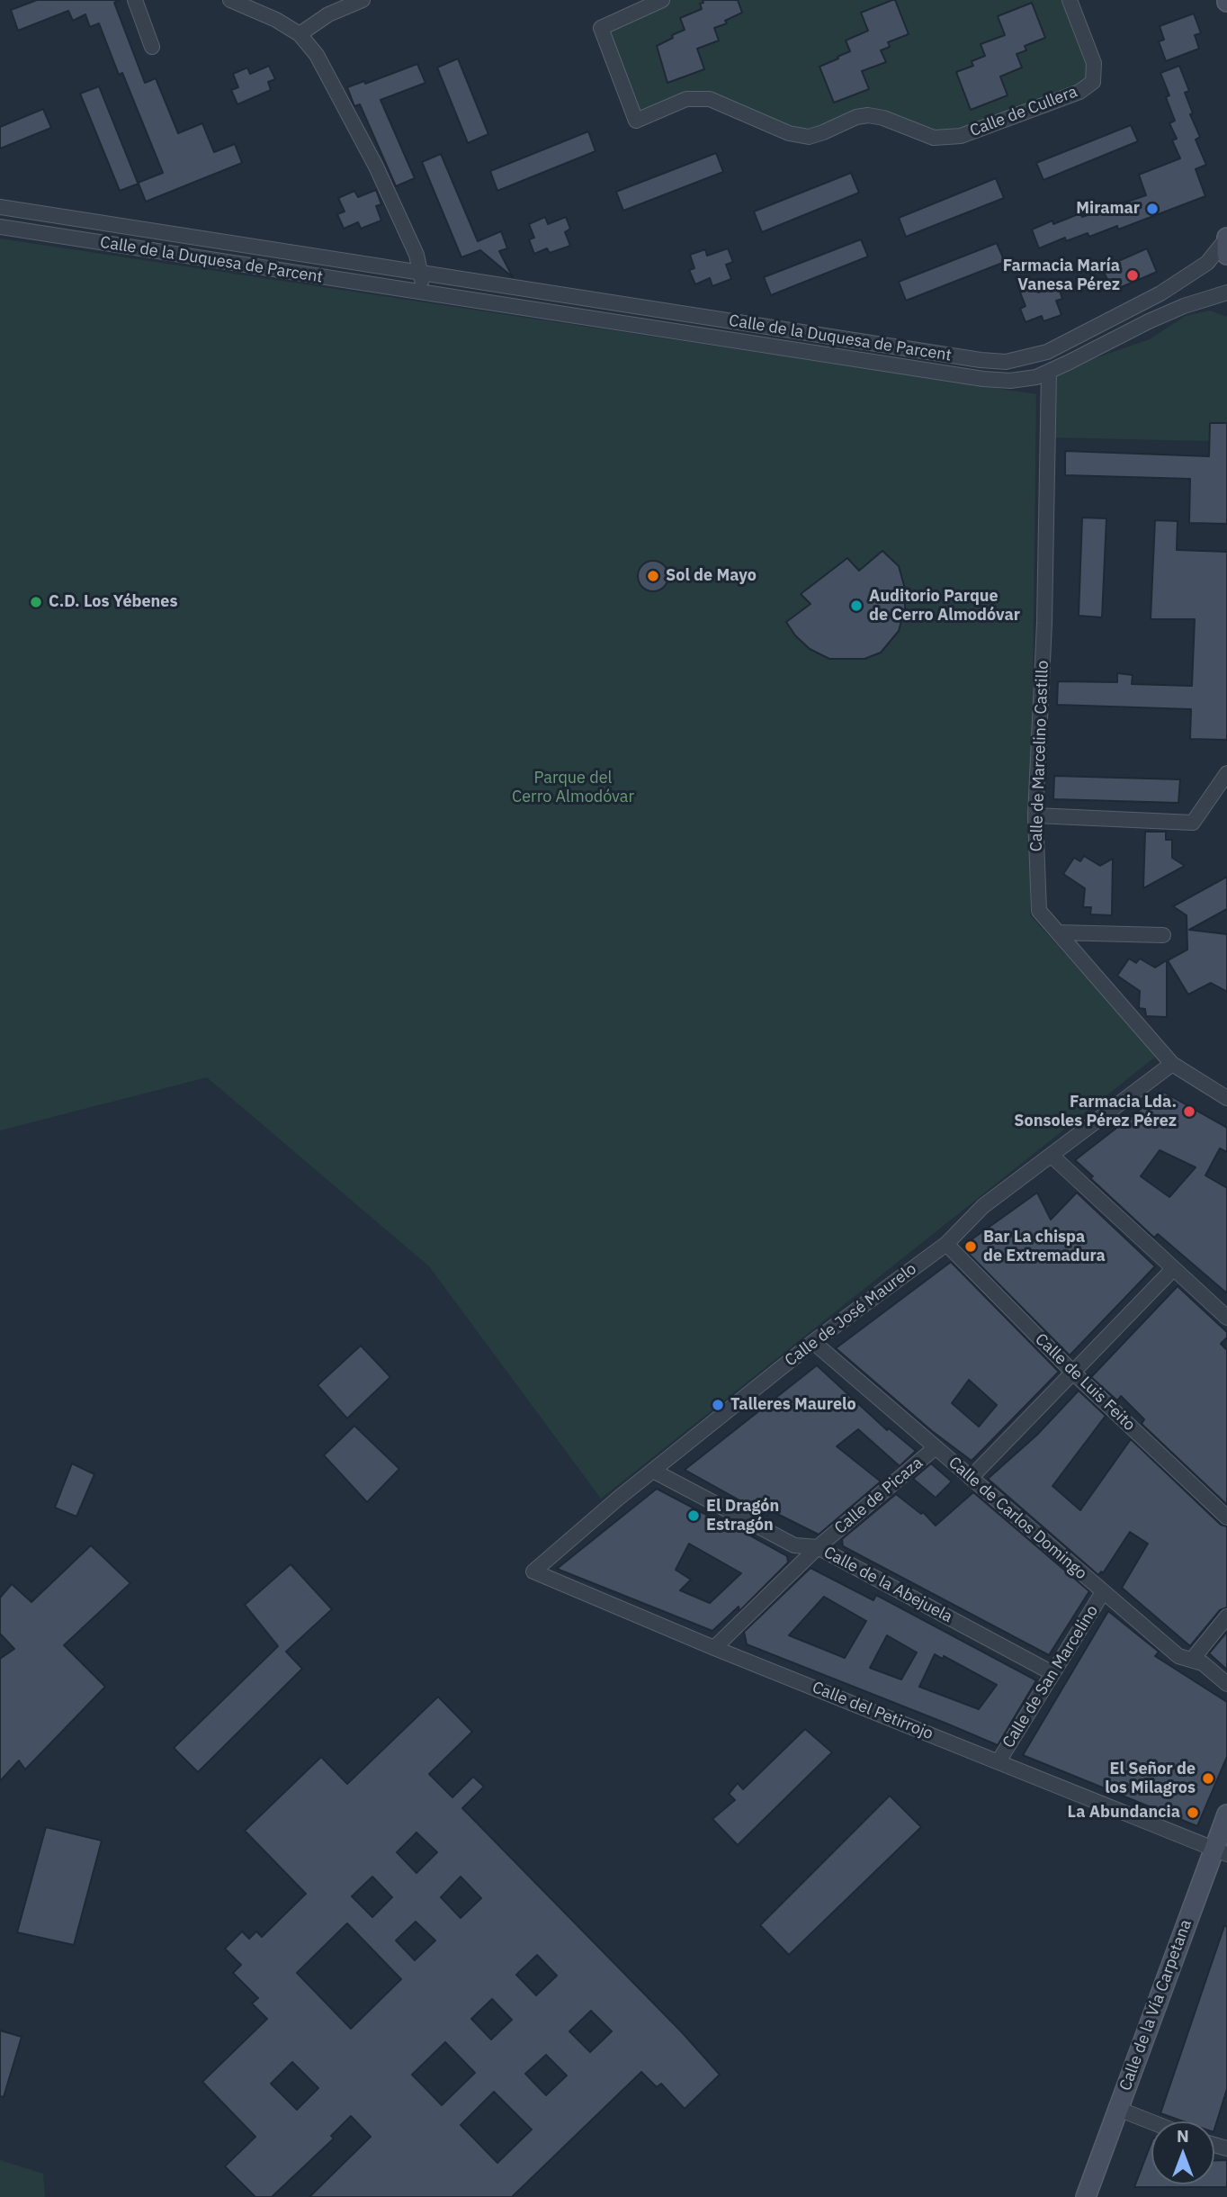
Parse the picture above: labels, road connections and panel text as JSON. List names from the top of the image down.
{
  "streets": {
    "street": [
      "Calle de Cullera",
      "Calle de la Duquesa de Parcent",
      "Calle de Marcelino Castillo",
      "Calle de José Maurelo",
      "Calle de Luis Feito",
      "Calle de Picaza",
      "Calle de Carlos Domingo",
      "Calle de la Abejuela",
      "Calle de San Marcelino",
      "Calle del Petirrojo",
      "Calle de la Vía Carpetana"
    ]
  },
  "crossings": [
    ["Calle de la Duquesa de Parcent", "Calle de Marcelino Castillo"],
    ["Calle de Marcelino Castillo", "Calle de José Maurelo"],
    ["Calle de José Maurelo", "Calle de Luis Feito"],
    ["Calle de José Maurelo", "Calle de Carlos Domingo"],
    ["Calle de José Maurelo", "Calle de la Abejuela"],
    ["Calle de José Maurelo", "Calle del Petirrojo"],
    ["Calle de Picaza", "Calle de Carlos Domingo"],
    ["Calle de Picaza", "Calle de la Abejuela"],
    ["Calle de Picaza", "Calle del Petirrojo"],
    ["Calle de Carlos Domingo", "Calle de San Marcelino"],
    ["Calle de la Abejuela", "Calle de San Marcelino"],
    ["Calle de San Marcelino", "Calle del Petirrojo"],
    ["Calle del Petirrojo", "Calle de la Vía Carpetana"]
  ],
  "parks": ["Parque del Cerro Almodóvar"],
  "places": [
    "Miramar",
    "Farmacia María Vanesa Pérez",
    "Sol de Mayo",
    "C.D. Los Yébenes",
    "Auditorio Parque de Cerro Almodóvar",
    "Farmacia Lda. Sonsoles Pérez Pérez",
    "Bar La chispa de Extremadura",
    "Talleres Maurelo",
    "El Dragón Estragón",
    "El Señor de los Milagros",
    "La Abundancia"
  ],
  "north": "top"
}
